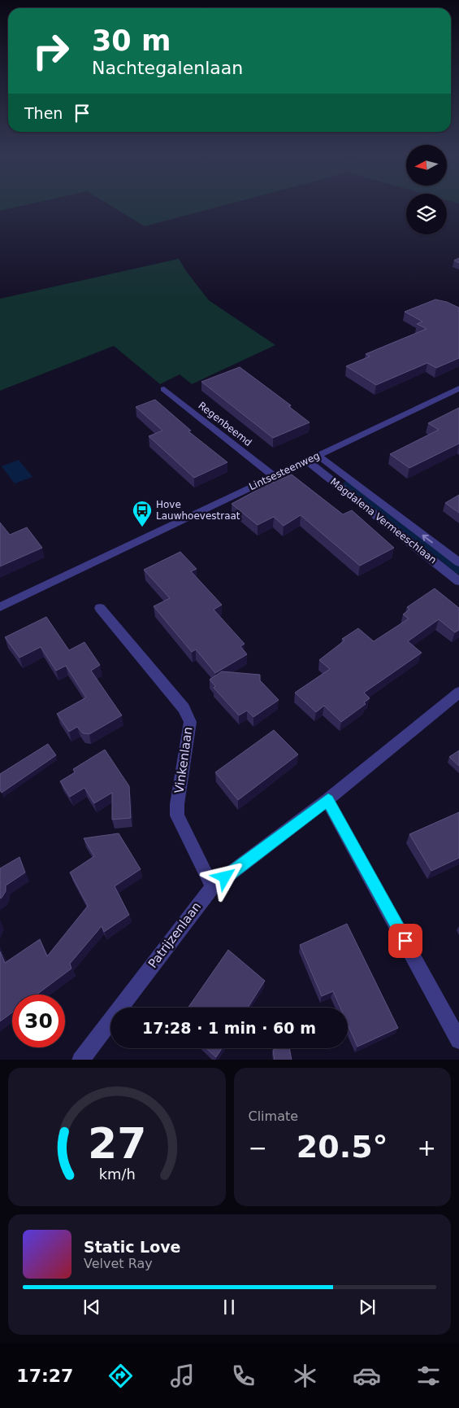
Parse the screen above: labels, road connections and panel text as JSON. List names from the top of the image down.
{
  "streets": {
    "street": [
      "Regenbeemd",
      "Lintsesteenweg",
      "Magdalena Vermeeschlaan",
      "Vinkenlaan",
      "Patrijzenlaan"
    ]
  },
  "crossings": [
    ["Regenbeemd", "Lintsesteenweg"],
    ["Lintsesteenweg", "Magdalena Vermeeschlaan"],
    ["Vinkenlaan", "Patrijzenlaan"]
  ],
  "places": {
    "bus stop": ["Hove Lauwhoevestraat"]
  },
  "north": "left",
  "page": {
    "turn": ["30 m", "Nachtegalenlaan"],
    "then": "Then",
    "limit": "30",
    "trip": "17:28 · 1 min · 60 m",
    "tile": "Climate",
    "heat": ["−", "20.5°", "+"],
    "song": ["Static Love", "Velvet Ray"],
    "tabs": "17:27",
    "gauge": ["27", "km/h"]
  }
}
